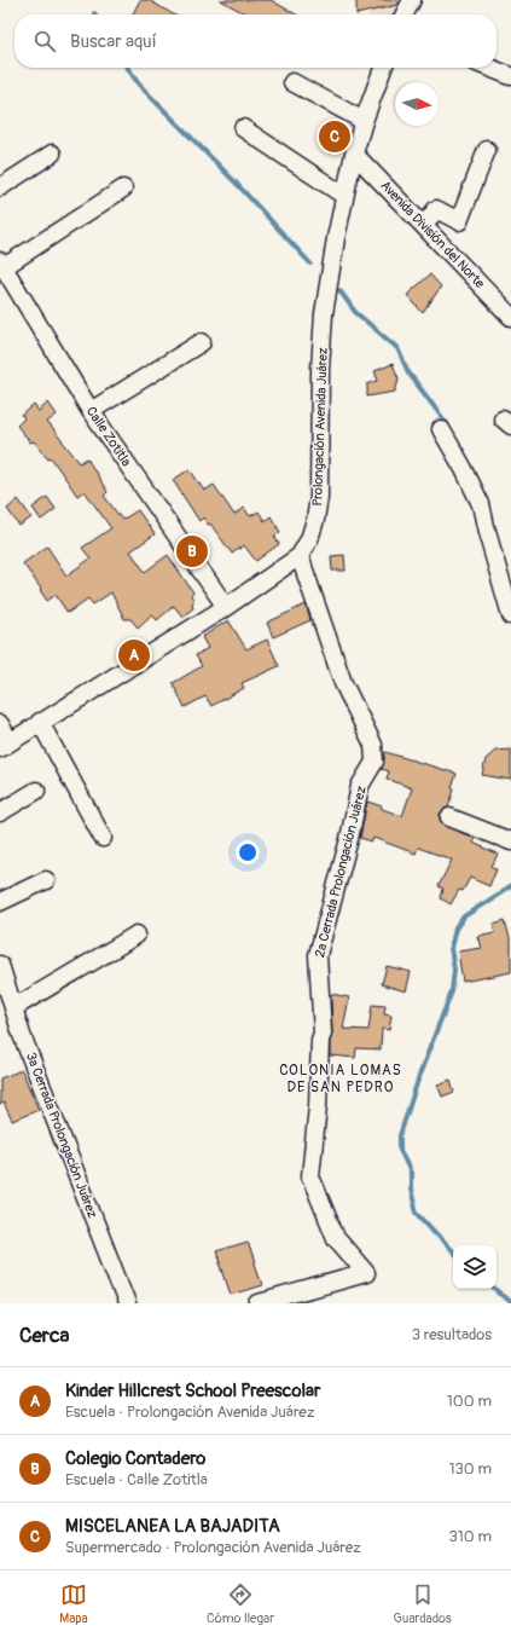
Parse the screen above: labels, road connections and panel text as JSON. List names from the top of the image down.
{
  "streets": {
    "street": [
      "Avenida División del Norte",
      "Prolongación Avenida Juárez",
      "Calle Zotitla",
      "2a Cerrada Prolongación Juárez",
      "3a Cerrada Prolongación Juárez"
    ]
  },
  "crossings": [
    ["Avenida División del Norte", "Prolongación Avenida Juárez"],
    ["Prolongación Avenida Juárez", "Calle Zotitla"],
    ["Prolongación Avenida Juárez", "2a Cerrada Prolongación Juárez"]
  ],
  "districts": ["COLONIA LOMAS DE SAN PEDRO"],
  "north": "right",
  "page": {
    "search": "Buscar aquí",
    "pins": ["C", "B", "A"],
    "heading": ["Cerca", "3 resultados"],
    "list": [
      {
        "mark": "A",
        "name": "Kinder Hillcrest School Preescolar",
        "note": "Escuela · Prolongación Avenida Juárez",
        "value": "100 m"
      },
      {
        "mark": "B",
        "name": "Colegio Contadero",
        "note": "Escuela · Calle Zotitla",
        "value": "130 m"
      },
      {
        "mark": "C",
        "name": "MISCELANEA LA BAJADITA",
        "note": "Supermercado · Prolongación Avenida Juárez",
        "value": "310 m"
      }
    ],
    "nav": ["Mapa", "Cómo llegar", "Guardados"]
  }
}
